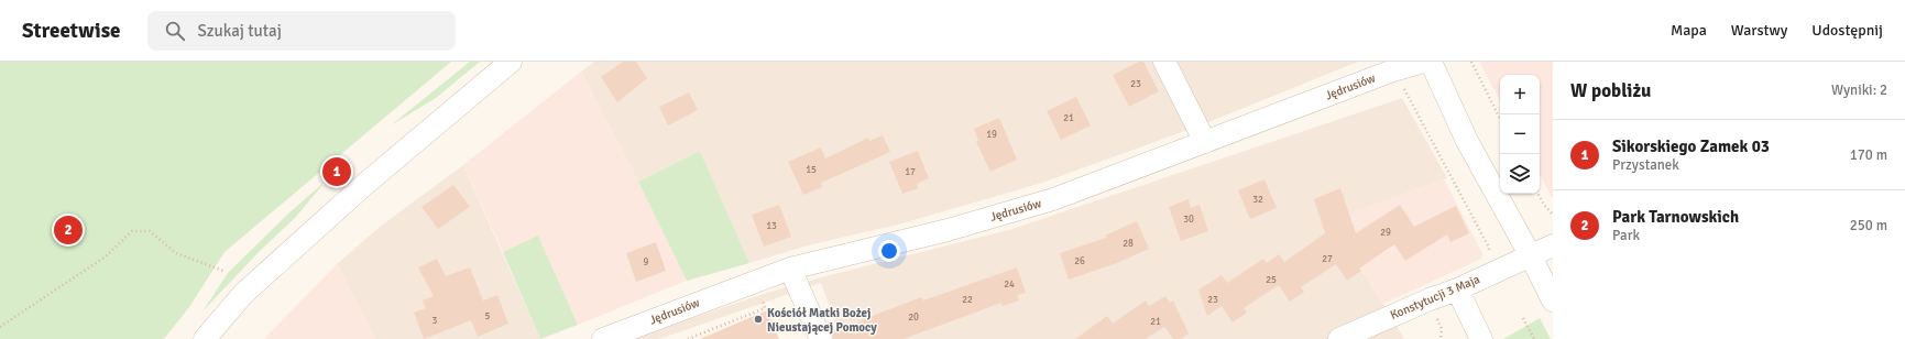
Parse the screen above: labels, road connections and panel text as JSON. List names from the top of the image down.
{
  "streets": {
    "street": ["Jędrusiów", "Konstytucji 3 Maja"]
  },
  "places": ["Kościół Matki Bożej Nieustającej Pomocy"],
  "house_numbers": [
    "23",
    "21",
    "19",
    "15",
    "17",
    "32",
    "30",
    "13",
    "29",
    "28",
    "27",
    "26",
    "9",
    "25",
    "24",
    "22",
    "23",
    "5",
    "20",
    "3",
    "21"
  ],
  "page": {
    "header": "Streetwise",
    "search": "Szukaj tutaj",
    "nav": ["Mapa", "Warstwy", "Udostępnij"],
    "heading": ["W pobliżu", "Wyniki: 2"],
    "map_buttons": ["+", "−"],
    "list": [
      {
        "mark": "1",
        "name": "Sikorskiego Zamek 03",
        "note": "Przystanek",
        "value": "170 m"
      },
      {
        "mark": "2",
        "name": "Park Tarnowskich",
        "note": "Park",
        "value": "250 m"
      }
    ],
    "pins": ["1", "2"]
  }
}
